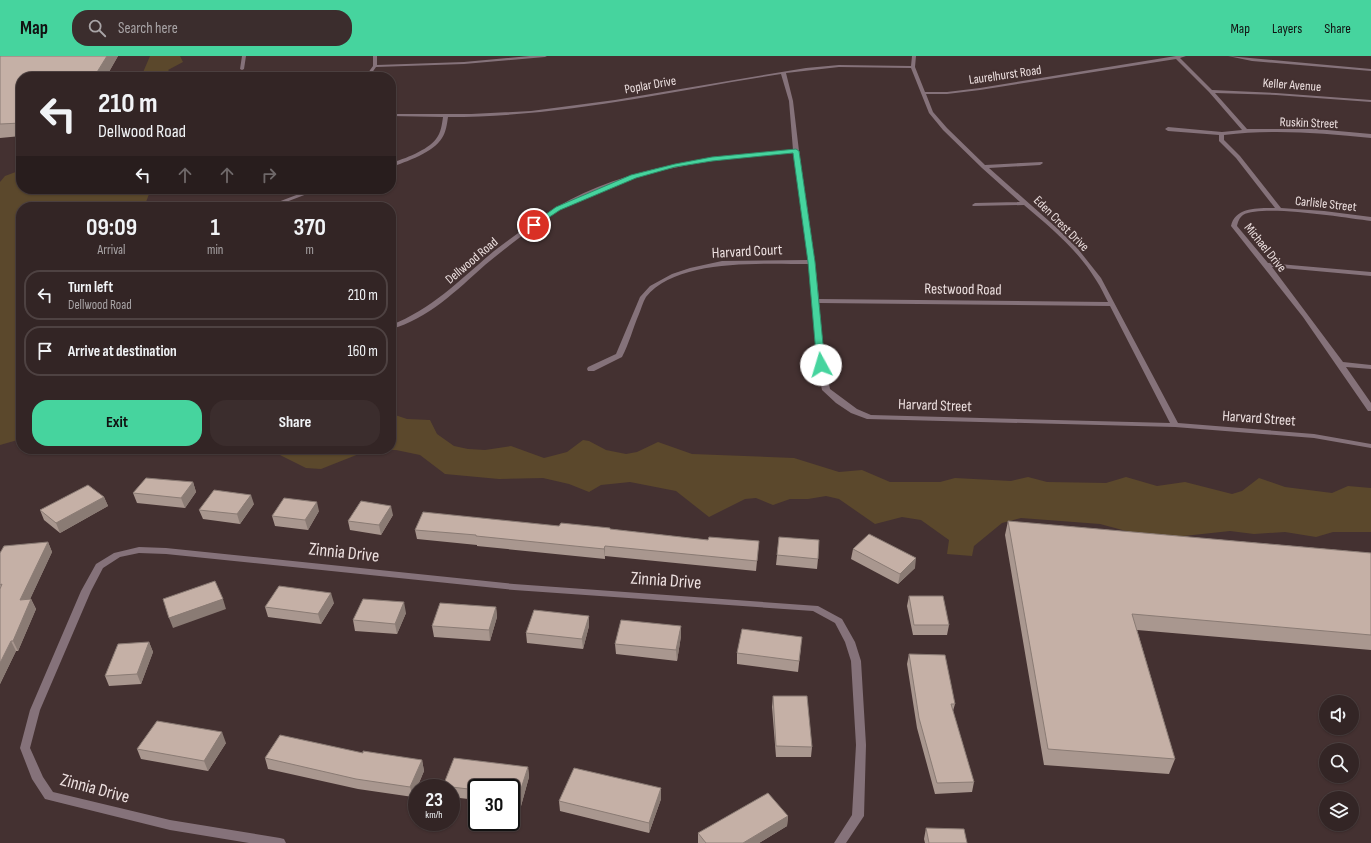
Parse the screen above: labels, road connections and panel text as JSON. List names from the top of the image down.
{
  "streets": {
    "street": [
      "Laurelhurst Road",
      "Poplar Drive",
      "Keller Avenue",
      "Ruskin Street",
      "Carlisle Street",
      "Eden Crest Drive",
      "Michael Drive",
      "Harvard Court",
      "Dellwood Road",
      "Restwood Road",
      "Harvard Street",
      "Zinnia Drive"
    ]
  },
  "crossings": [
    ["Laurelhurst Road", "Eden Crest Drive"],
    ["Poplar Drive", "Eden Crest Drive"],
    ["Poplar Drive", "Harvard Street"],
    ["Carlisle Street", "Michael Drive"],
    ["Eden Crest Drive", "Restwood Road"],
    ["Eden Crest Drive", "Harvard Street"],
    ["Harvard Court", "Harvard Street"],
    ["Dellwood Road", "Harvard Street"],
    ["Restwood Road", "Harvard Street"]
  ],
  "page": {
    "header": "Map",
    "search": "Search here",
    "nav": ["Map", "Layers", "Share"],
    "turn": ["210 m", "Dellwood Road"],
    "eta": [
      "09:09",
      "Arrival",
      "1",
      "min",
      "370",
      "m"
    ],
    "list": [
      {
        "name": "Turn left",
        "note": "Dellwood Road",
        "value": "210 m"
      },
      {
        "name": "Arrive at destination",
        "value": "160 m"
      }
    ],
    "buttons": ["Exit", "Share"],
    "speed": "23 km/h",
    "limit": "30"
  }
}
